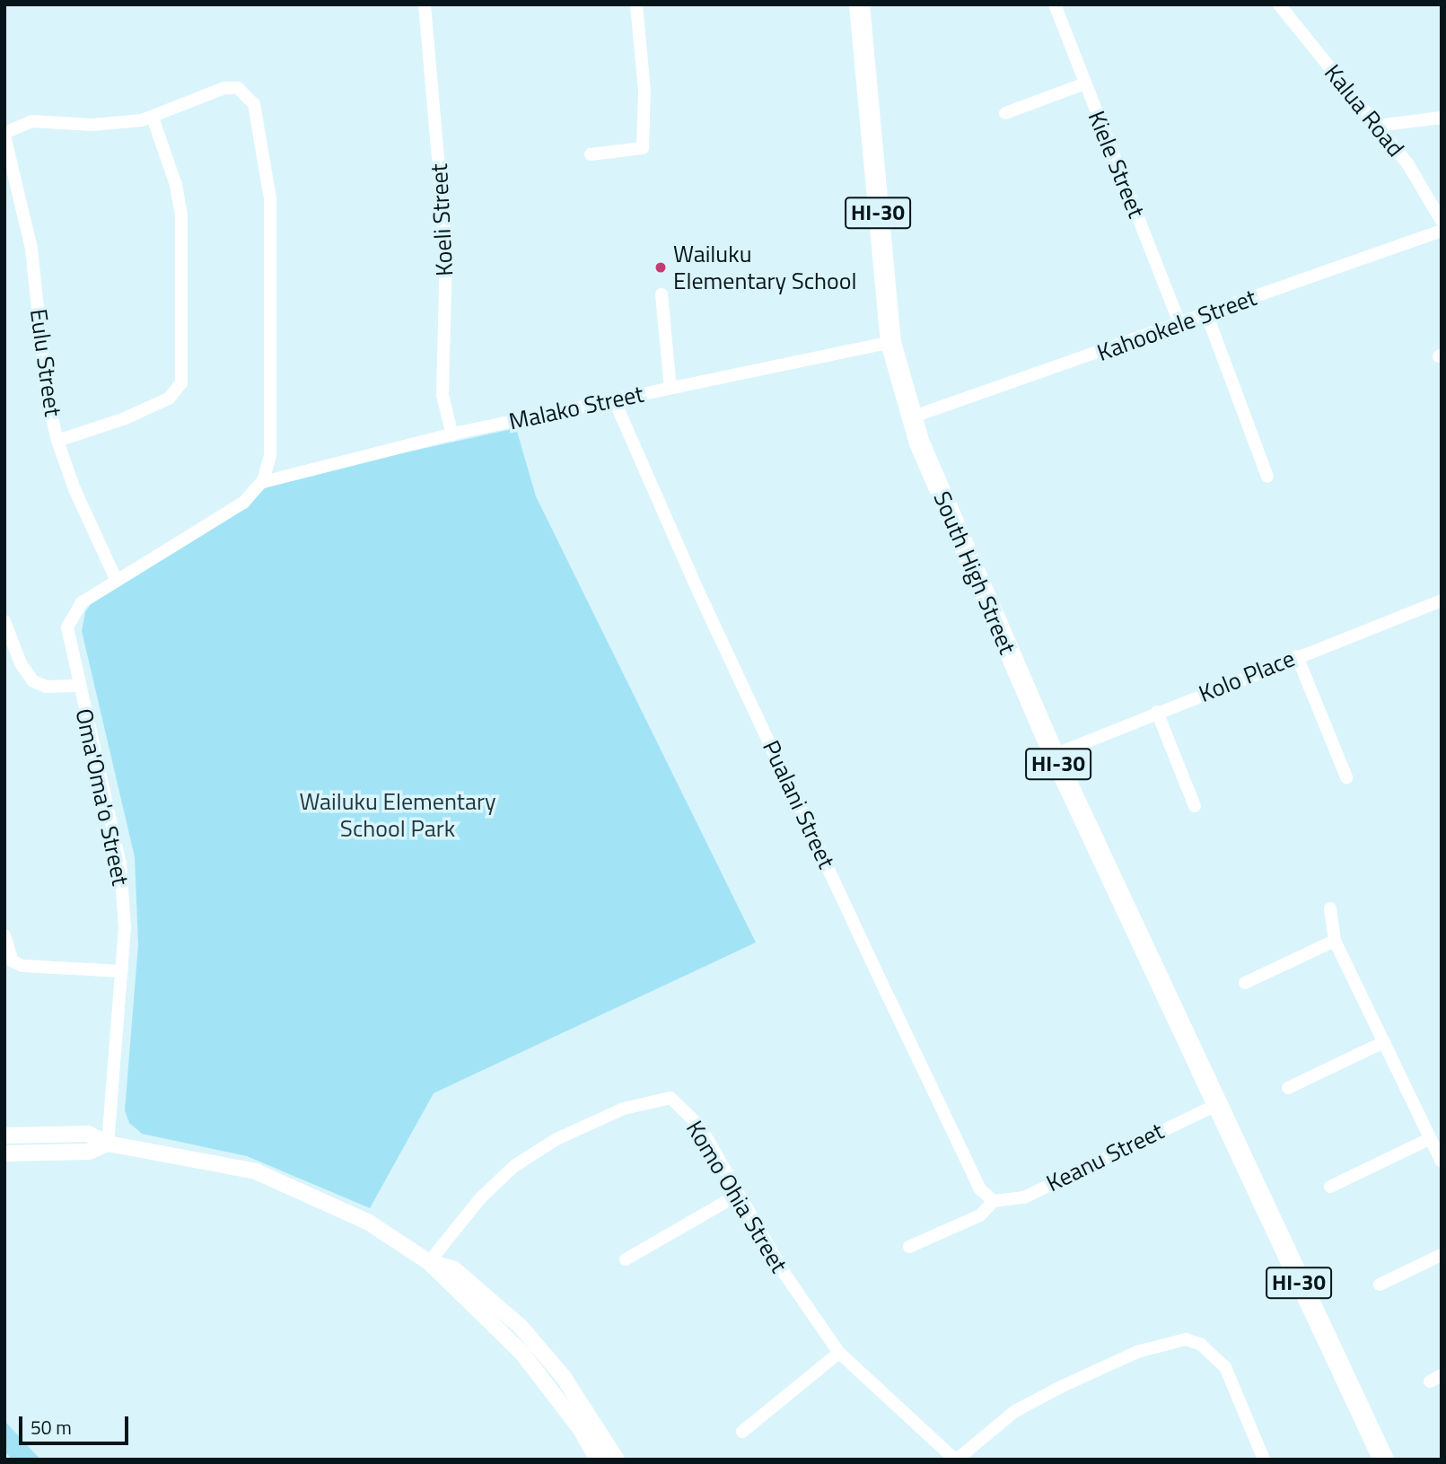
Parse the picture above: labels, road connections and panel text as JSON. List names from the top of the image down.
{
  "streets": {
    "main road": ["HI-30", "South High Street"],
    "street": [
      "Kalua Road",
      "Kiele Street",
      "Koeli Street",
      "Kahookele Street",
      "Eulu Street",
      "Malako Street",
      "Kolo Place",
      "Oma'Oma'o Street",
      "Pualani Street",
      "Keanu Street",
      "Komo Ohia Street"
    ]
  },
  "crossings": [
    ["Kiele Street", "Kahookele Street"],
    ["HI-30", "South High Street"],
    ["HI-30", "Keanu Street"],
    ["Koeli Street", "Malako Street"],
    ["Kahookele Street", "South High Street"],
    ["Eulu Street", "Oma'Oma'o Street"],
    ["Malako Street", "South High Street"],
    ["Malako Street", "Pualani Street"],
    ["South High Street", "Kolo Place"],
    ["South High Street", "Keanu Street"],
    ["Pualani Street", "Keanu Street"]
  ],
  "parks": ["Wailuku Elementary School Park"],
  "places": ["Wailuku Elementary School"],
  "scale_bar": "50 m"
}
